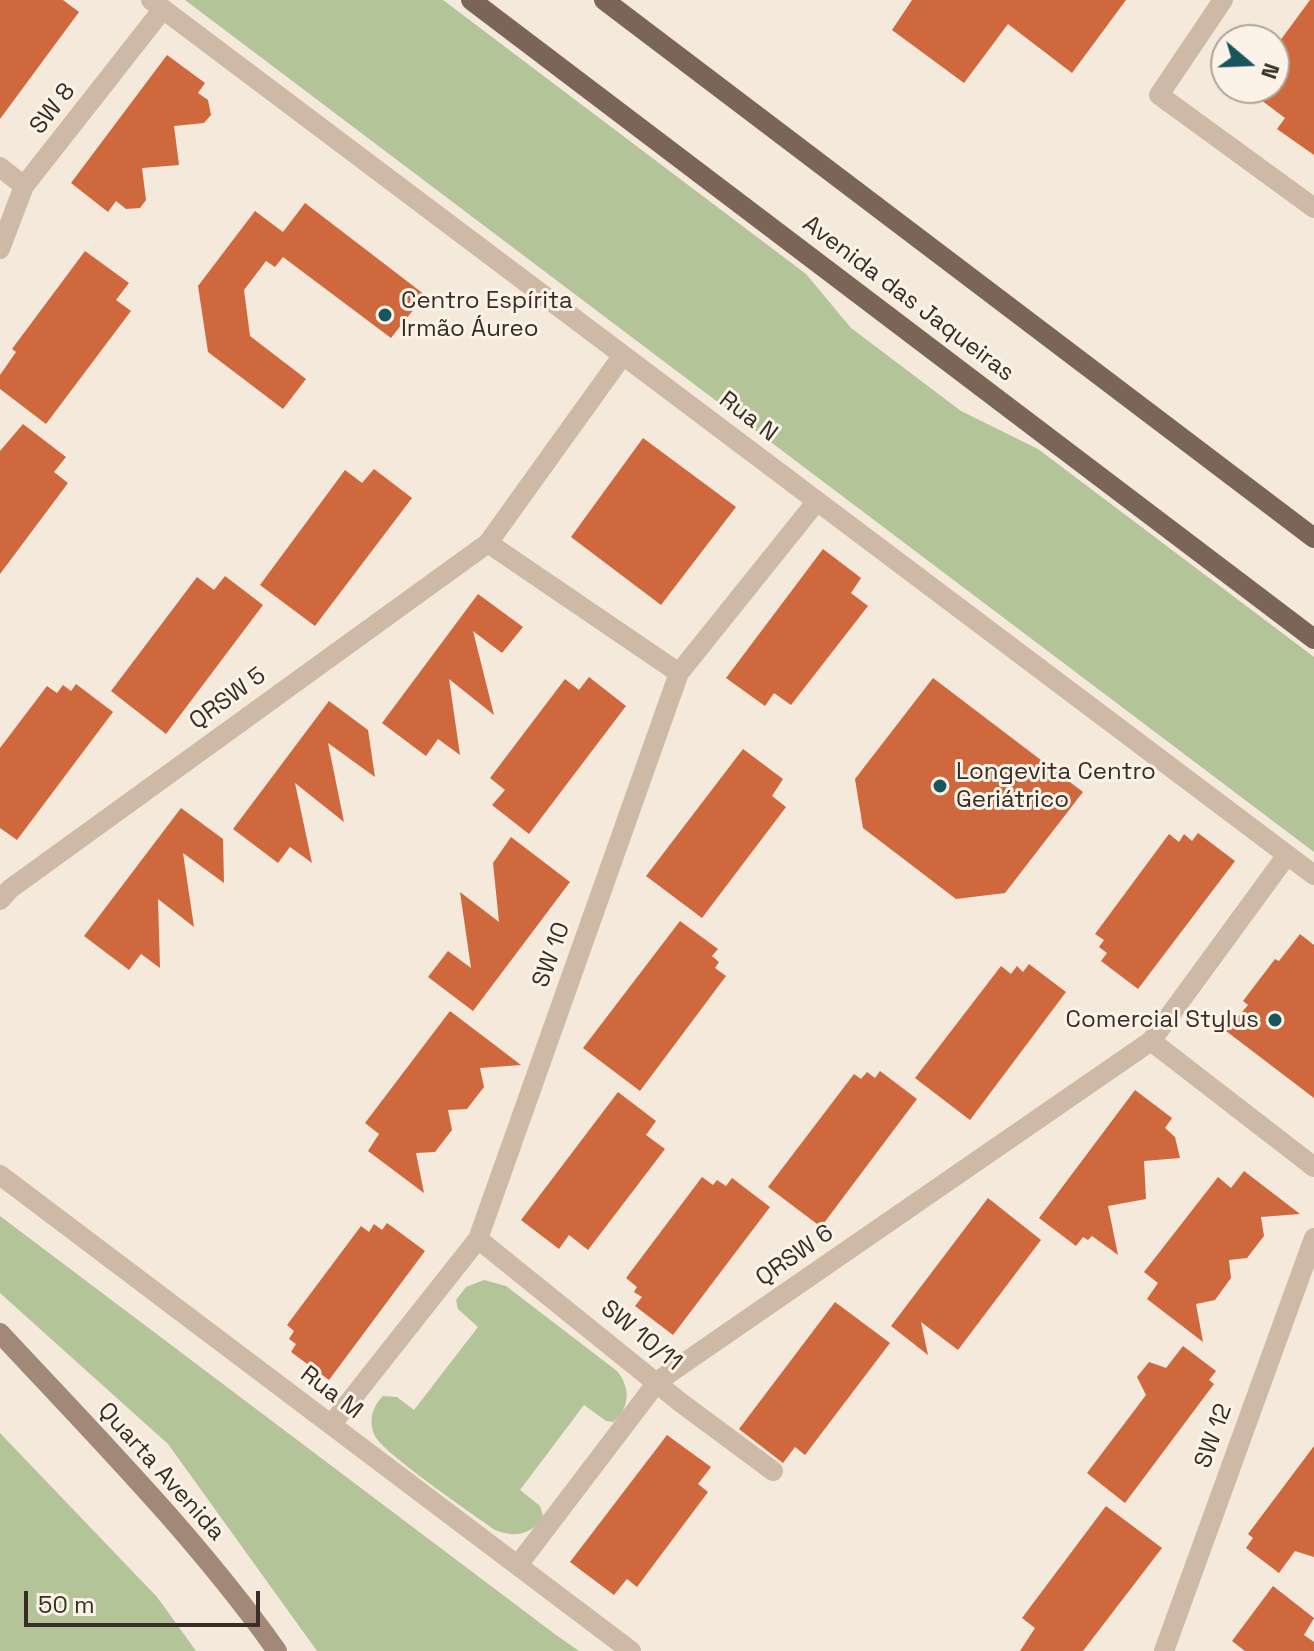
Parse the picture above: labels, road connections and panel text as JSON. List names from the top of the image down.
{
  "streets": {
    "main road": ["Avenida das Jaqueiras", "Quarta Avenida"],
    "street": [
      "SW 8",
      "Rua N",
      "QRSW 5",
      "SW 10",
      "QRSW 6",
      "SW 10/11",
      "Rua M",
      "SW 12"
    ]
  },
  "crossings": [
    ["SW 8", "Rua N"],
    ["Rua N", "QRSW 5"],
    ["Rua N", "SW 10"],
    ["Rua N", "QRSW 6"],
    ["SW 10", "SW 10/11"],
    ["SW 10", "Rua M"],
    ["QRSW 6", "SW 10/11"],
    ["QRSW 6", "Rua M"]
  ],
  "places": ["Centro Espírita Irmão Áureo", "Longevita Centro Geriátrico", "Comercial Stylus"],
  "scale_bar": "50 m",
  "north": "right"
}
